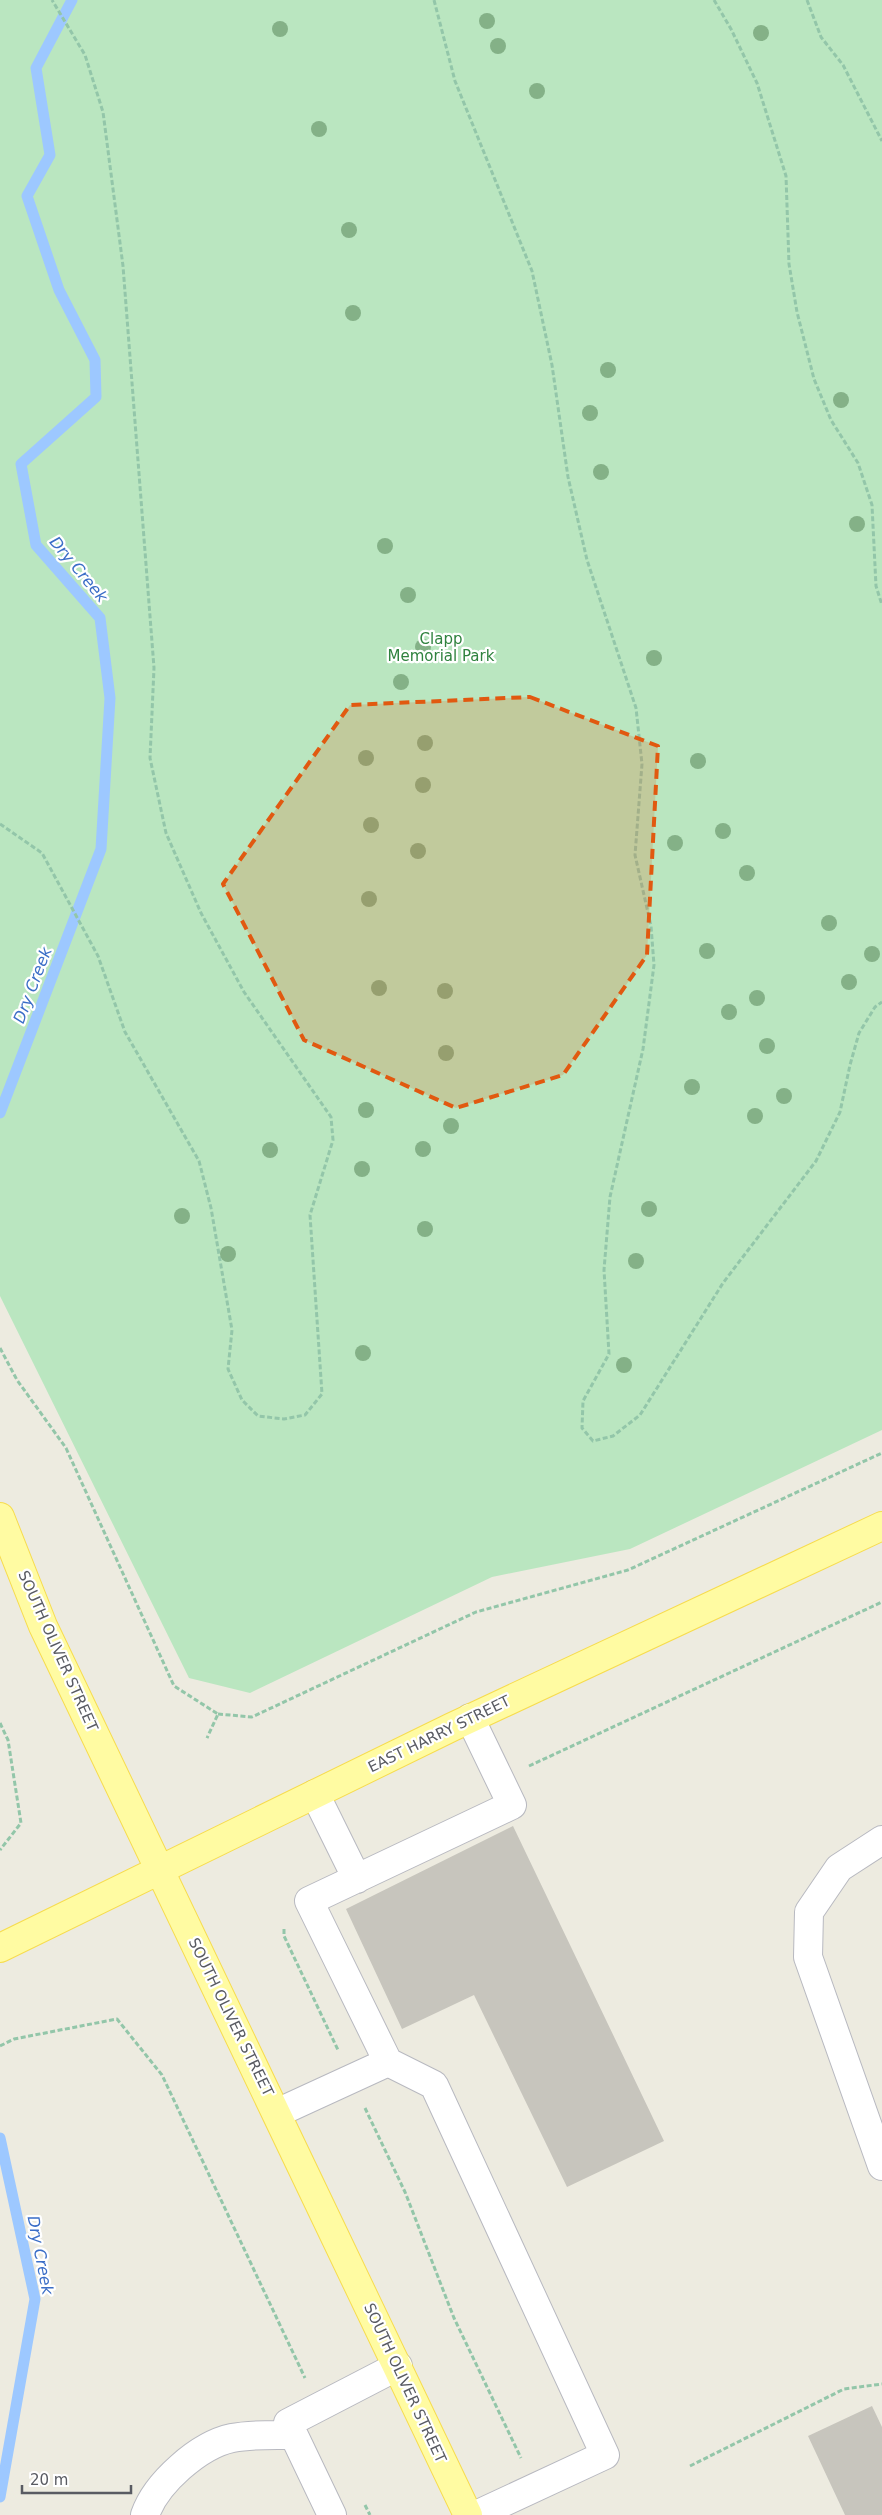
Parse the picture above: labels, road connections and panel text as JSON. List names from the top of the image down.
{
  "streets": {
    "main road": ["SOUTH OLIVER STREET", "EAST HARRY STREET"]
  },
  "crossings": [
    ["SOUTH OLIVER STREET", "EAST HARRY STREET"]
  ],
  "water": ["Dry Creek"],
  "parks": ["Clapp Memorial Park"],
  "scale_bar": "20 m"
}
